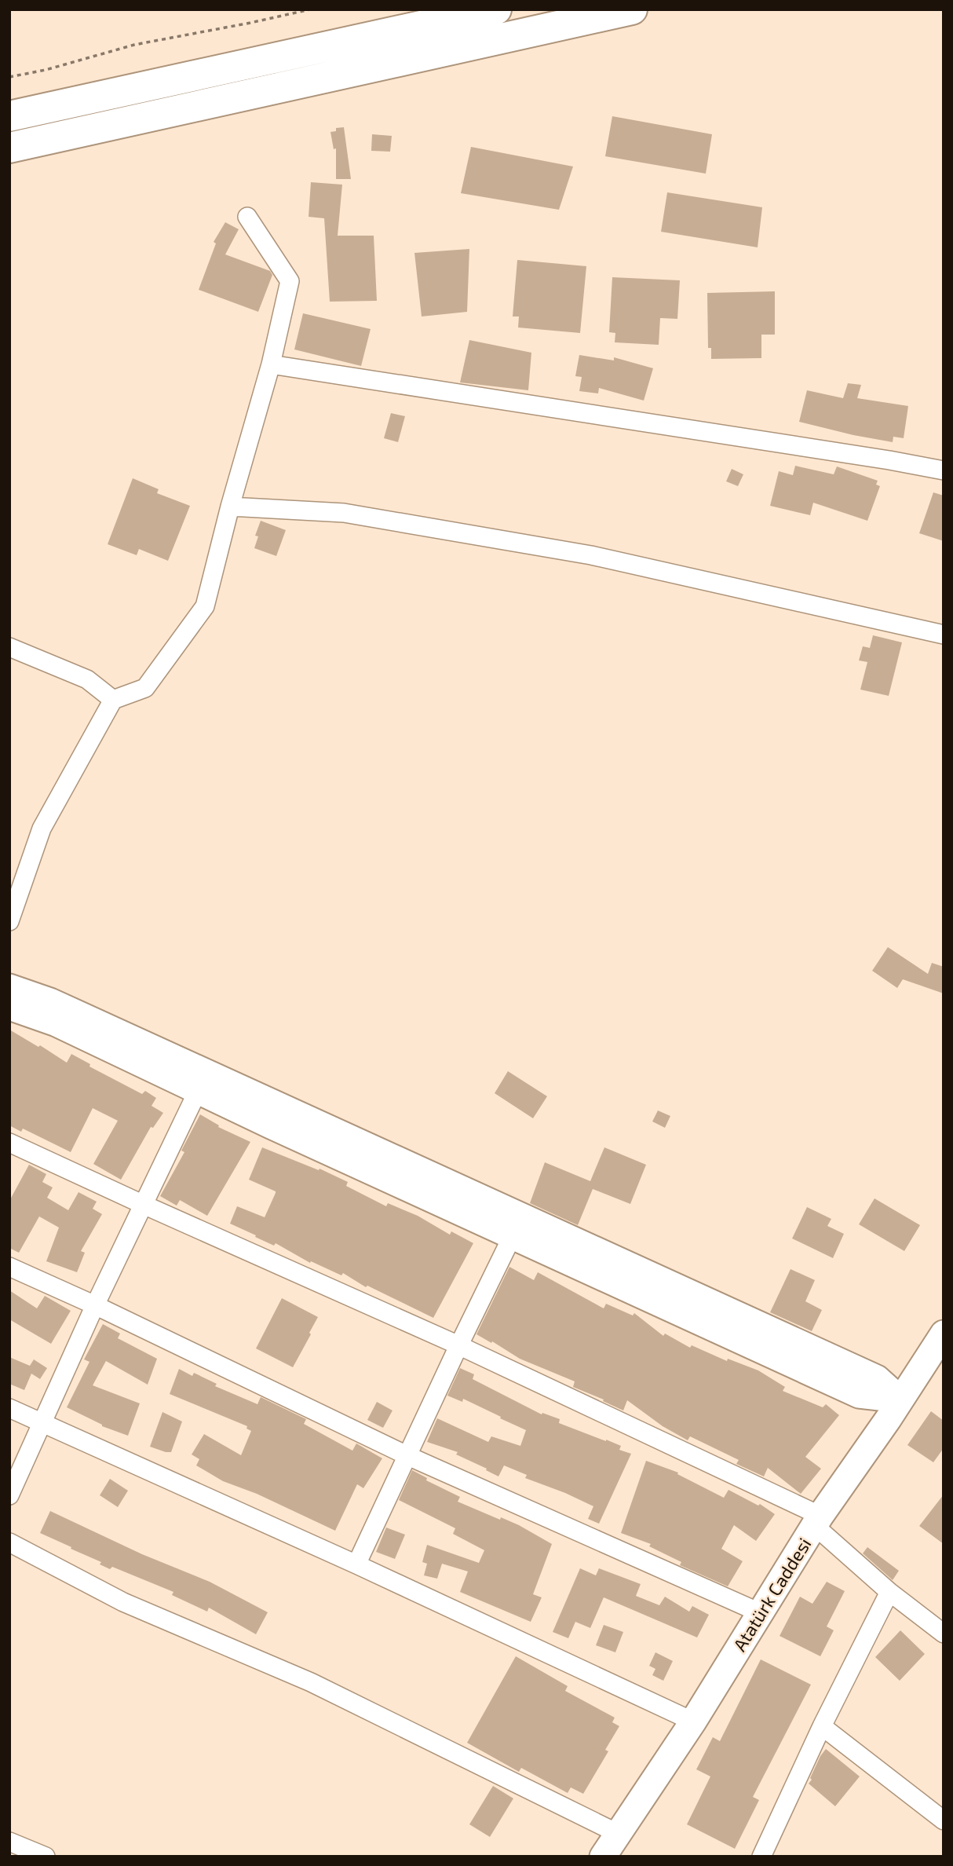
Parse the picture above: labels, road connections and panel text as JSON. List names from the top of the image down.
{
  "streets": {
    "street": ["Atatürk Caddesi"]
  }
}
